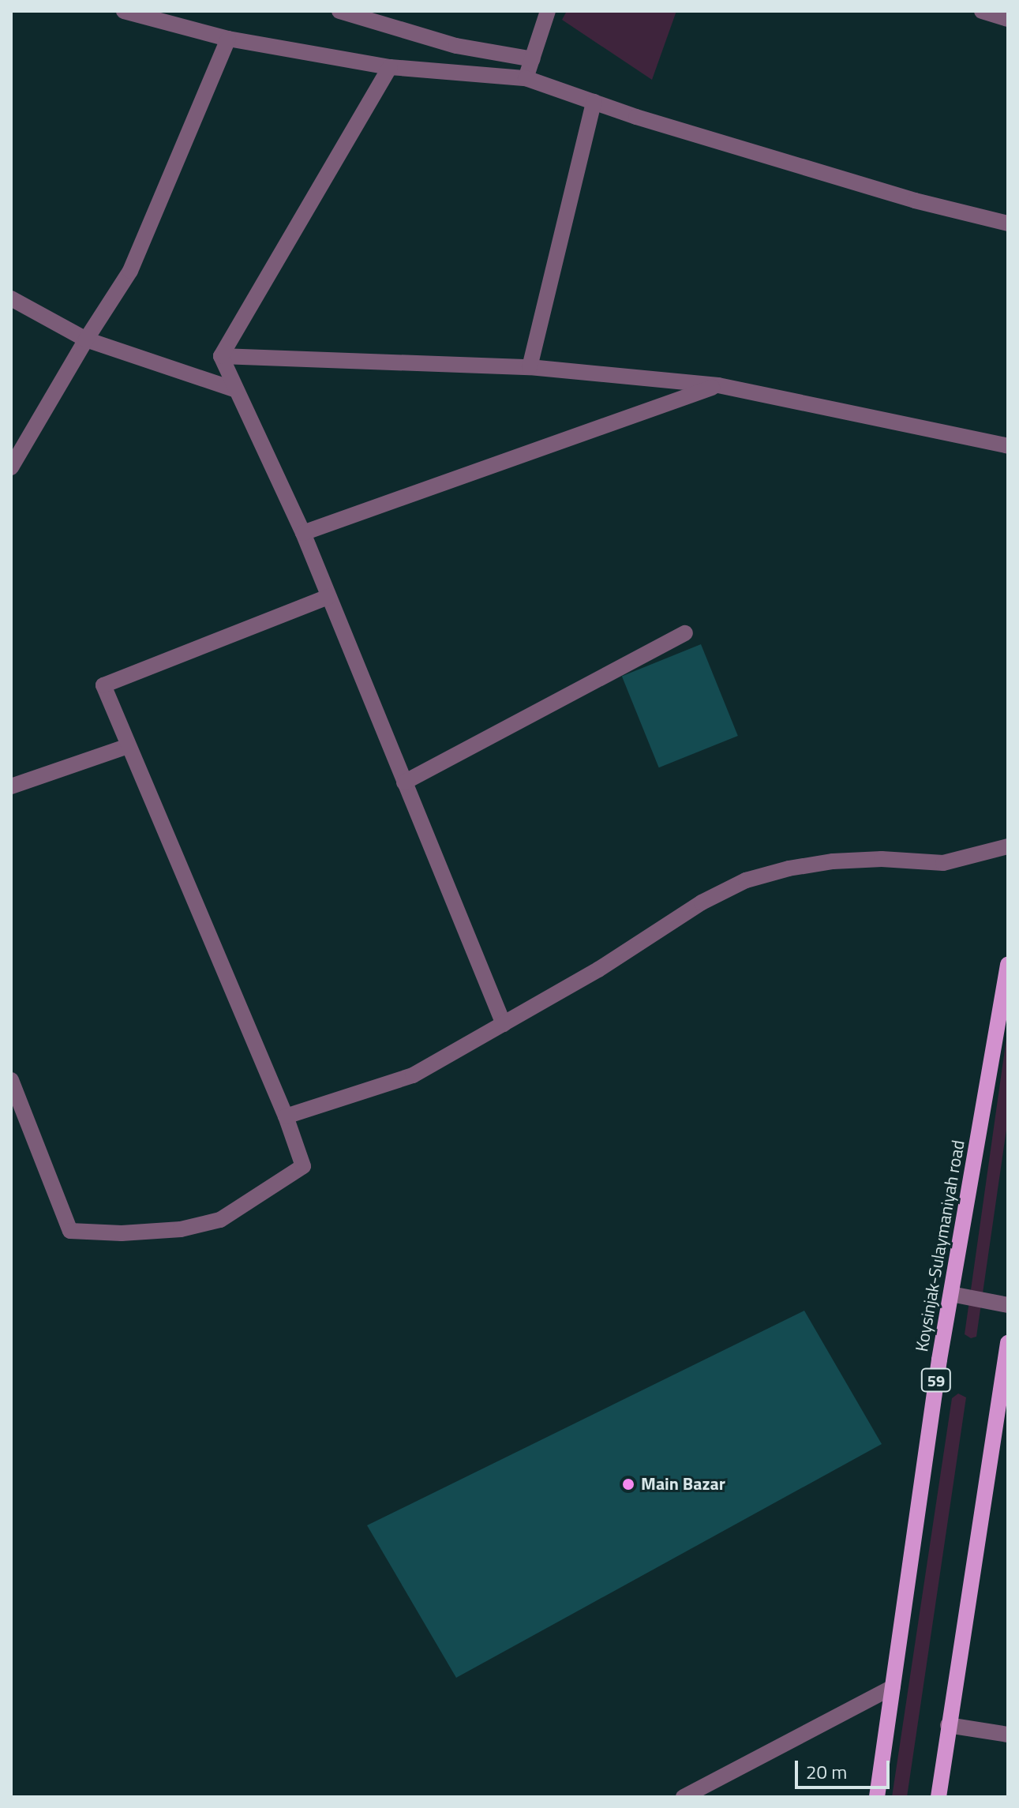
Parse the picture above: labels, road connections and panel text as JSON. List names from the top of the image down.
{
  "streets": {
    "main road": ["Koysinjak-Sulaymaniyah road", "59"]
  },
  "places": ["Main Bazar"],
  "scale_bar": "20 m"
}
